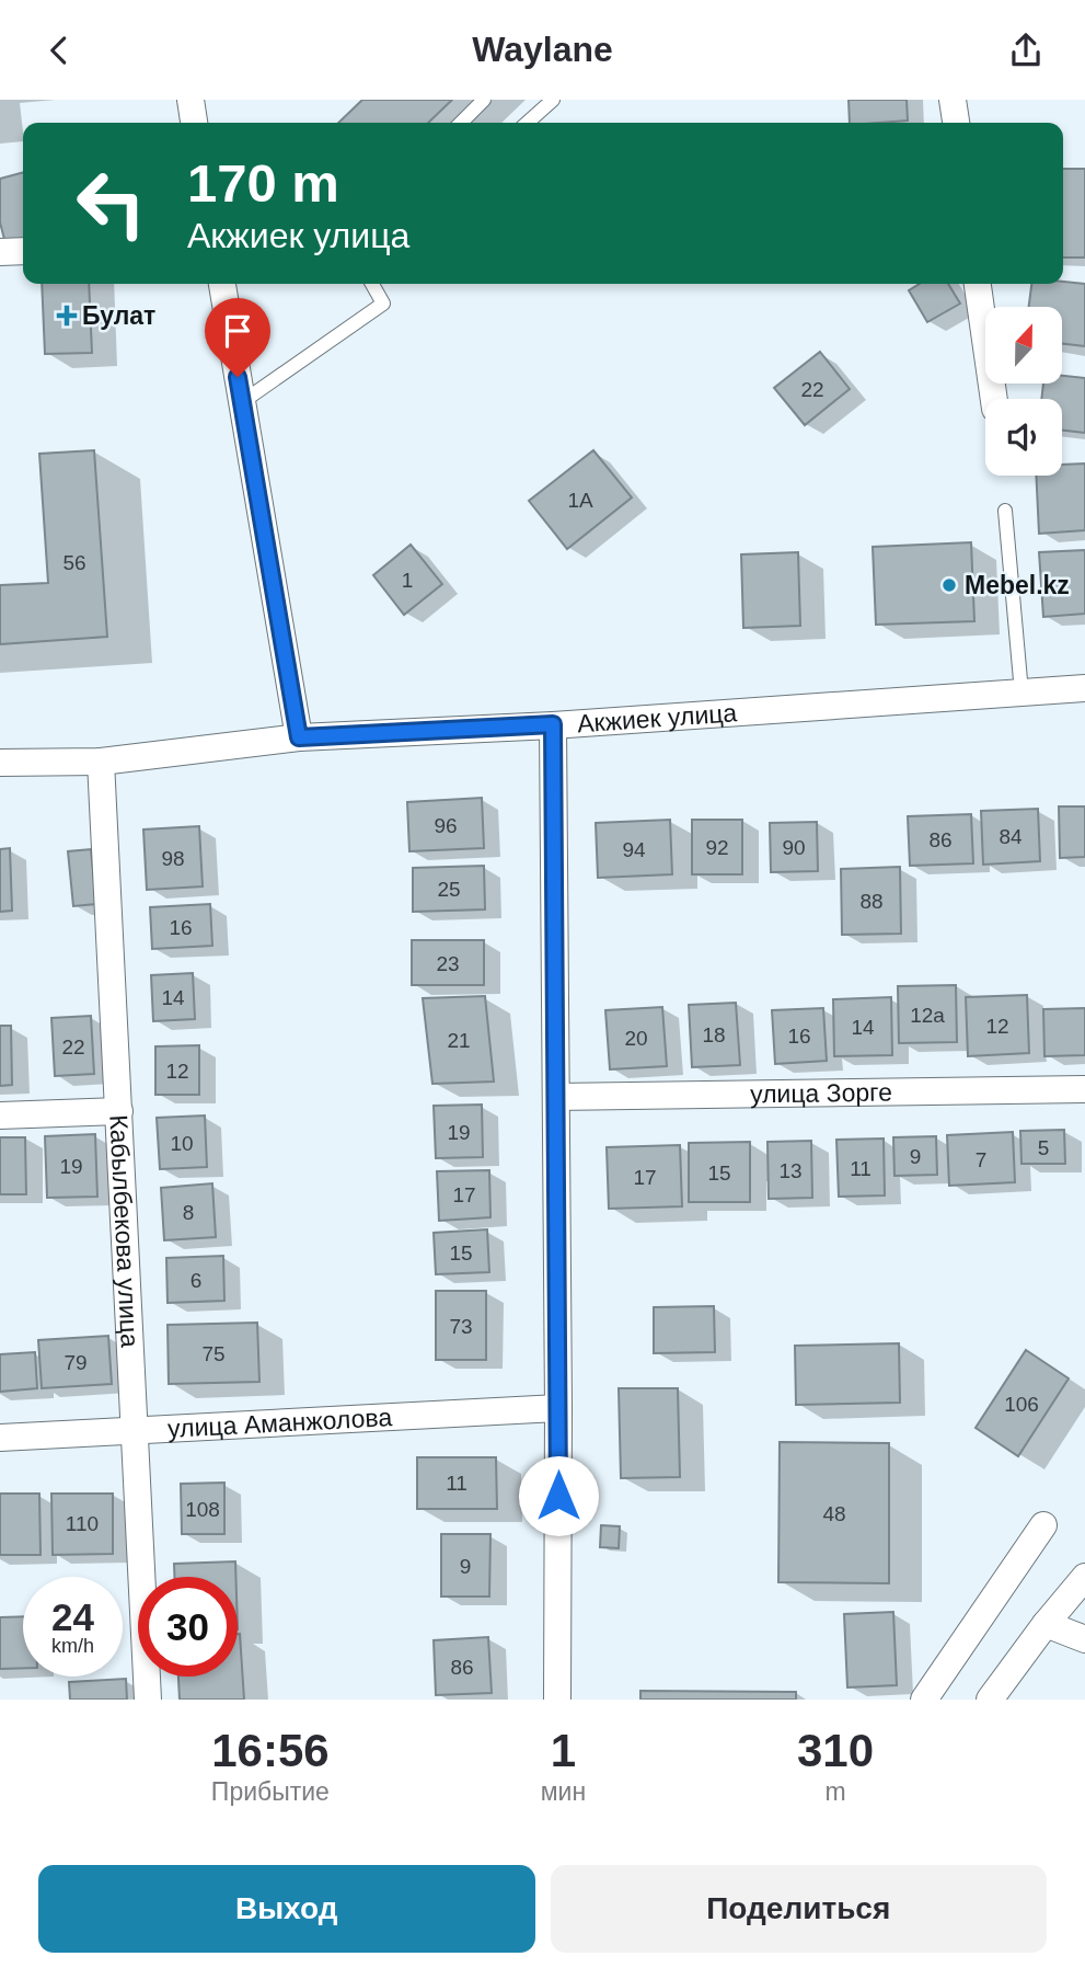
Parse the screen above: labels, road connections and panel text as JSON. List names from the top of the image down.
{
  "streets": {
    "street": [
      "Акжиек улица",
      "улица Зорге",
      "Кабылбекова улица",
      "улица Аманжолова"
    ]
  },
  "crossings": [
    ["Акжиек улица", "Кабылбекова улица"],
    ["Кабылбекова улица", "улица Аманжолова"]
  ],
  "places": {
    "health": ["Булат"],
    "other": ["Mebel.kz"]
  },
  "house_numbers": [
    "22",
    "1А",
    "56",
    "1",
    "96",
    "84",
    "86",
    "92",
    "90",
    "94",
    "98",
    "25",
    "88",
    "16",
    "23",
    "14",
    "12а",
    "12",
    "14",
    "18",
    "16",
    "20",
    "21",
    "22",
    "12",
    "19",
    "10",
    "5",
    "9",
    "7",
    "19",
    "11",
    "13",
    "15",
    "17",
    "17",
    "8",
    "15",
    "6",
    "73",
    "75",
    "79",
    "106",
    "11",
    "108",
    "48",
    "110",
    "9",
    "86"
  ],
  "north": "top",
  "page": {
    "header": "Waylane",
    "turn": ["170 m", "Акжиек улица"],
    "speed": "24 km/h",
    "limit": "30",
    "eta": [
      "16:56",
      "Прибытие",
      "1",
      "мин",
      "310",
      "m"
    ],
    "buttons": ["Выход", "Поделиться"]
  }
}
